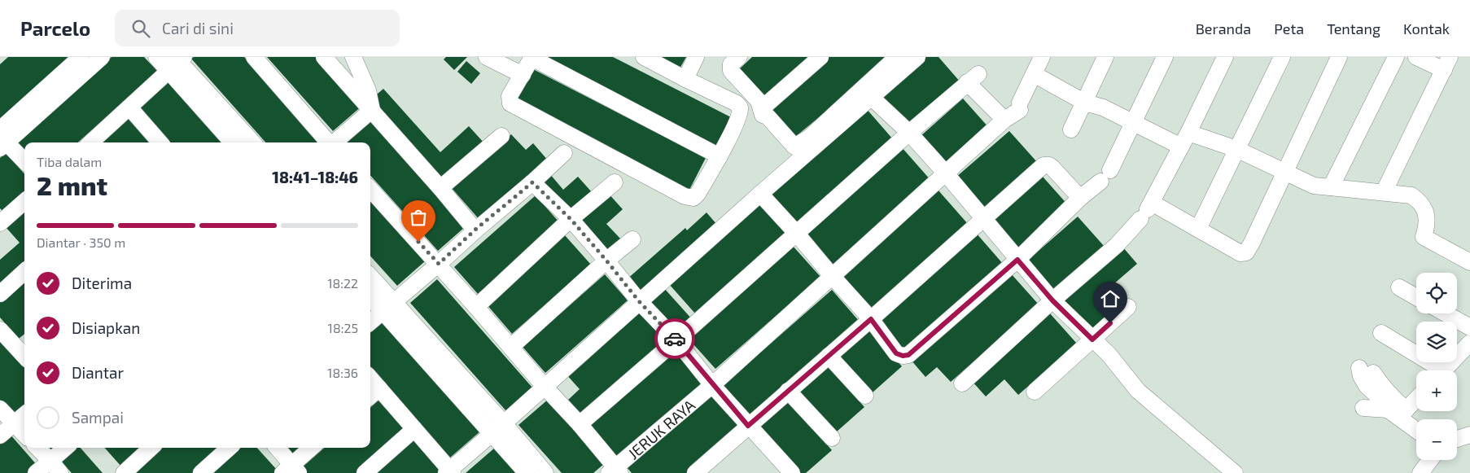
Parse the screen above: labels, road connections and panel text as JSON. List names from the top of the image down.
{
  "streets": {
    "street": ["JERUK RAYA"]
  },
  "page": {
    "header": "Parcelo",
    "search": "Cari di sini",
    "nav": [
      "Beranda",
      "Peta",
      "Tentang",
      "Kontak"
    ],
    "heading": ["2 mnt", "Tiba dalam", "18:41–18:46"],
    "bar": "Diantar · 350 m",
    "list": [
      ["Diterima", "18:22"],
      ["Disiapkan", "18:25"],
      ["Diantar", "18:36"],
      "Sampai"
    ],
    "map_buttons": ["+", "−"]
  }
}
